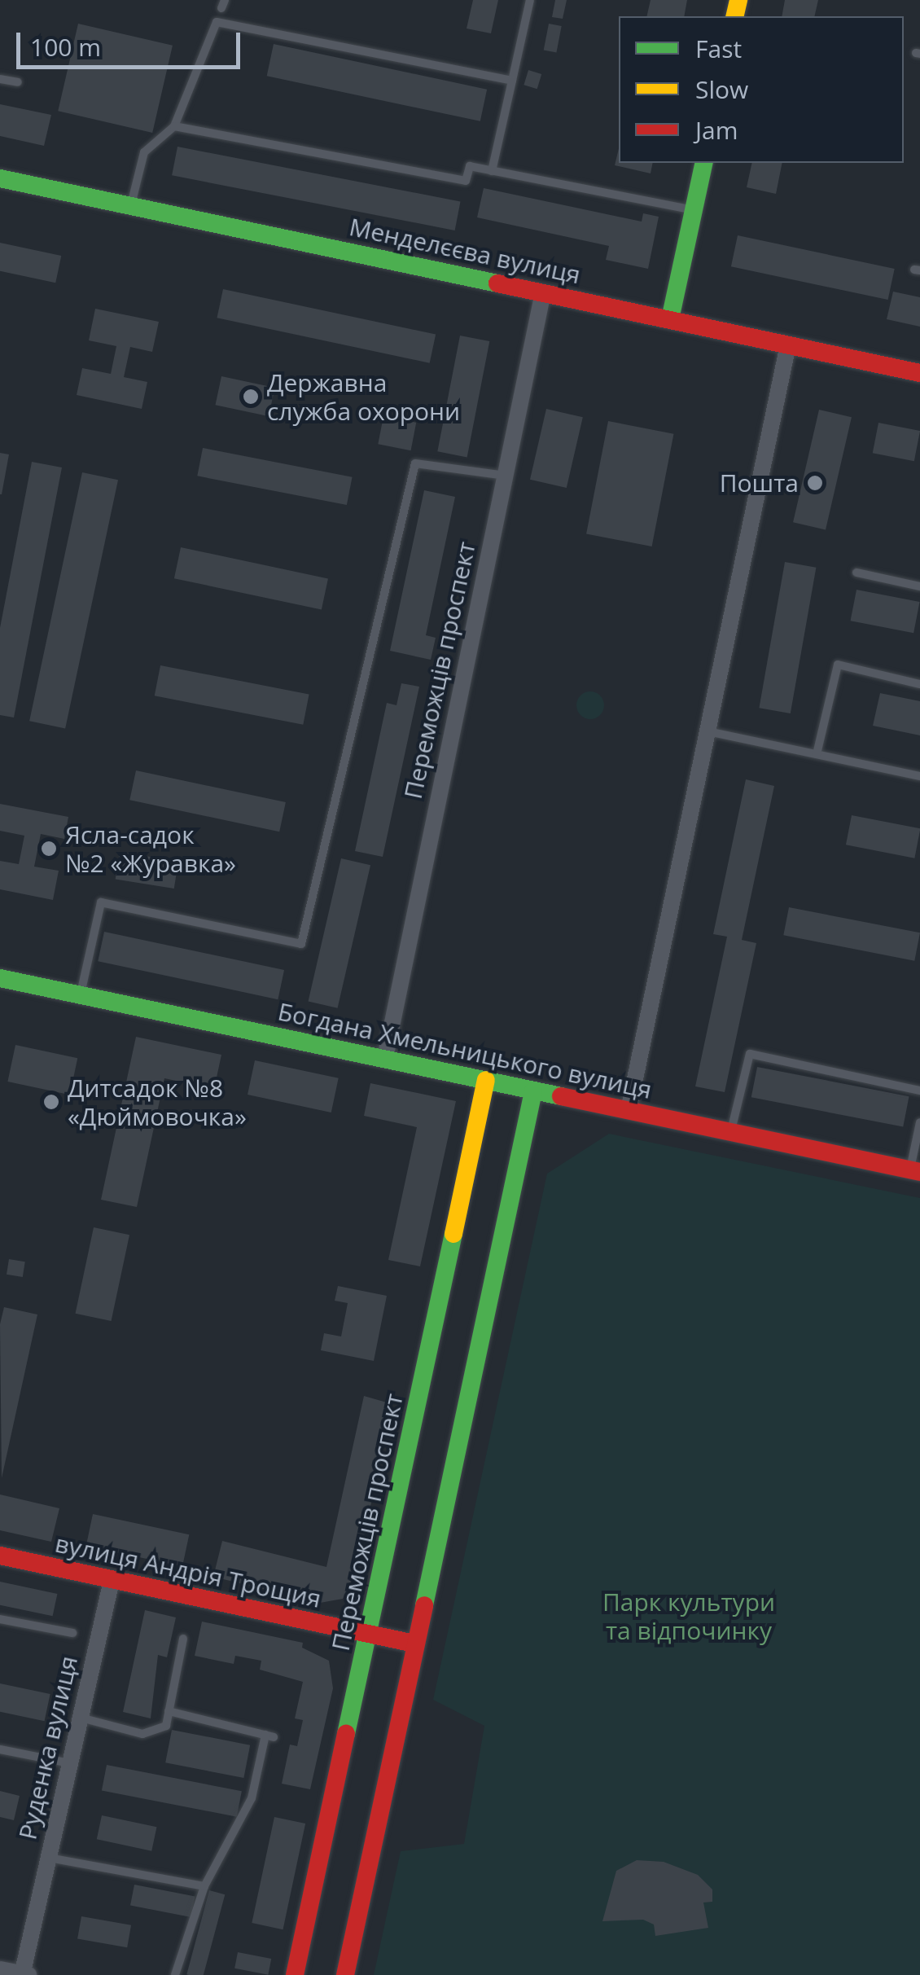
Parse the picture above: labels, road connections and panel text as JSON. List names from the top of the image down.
{
  "streets": {
    "street": [
      "Менделєєва вулиця",
      "Переможців проспект",
      "Богдана Хмельницького вулиця",
      "вулиця Андрія Трощия",
      "Руденка вулиця"
    ]
  },
  "crossings": [
    ["Менделєєва вулиця", "Переможців проспект"],
    ["Переможців проспект", "Богдана Хмельницького вулиця"],
    ["Переможців проспект", "вулиця Андрія Трощия"],
    ["вулиця Андрія Трощия", "Руденка вулиця"]
  ],
  "parks": ["Парк культури та відпочинку"],
  "places": [
    "Державна служба охорони",
    "Пошта",
    "Ясла-садок №2 «Журавка»",
    "Дитсадок №8 «Дюймовочка»"
  ],
  "legend": ["Fast", "Slow", "Jam"],
  "scale_bar": "100 m"
}
